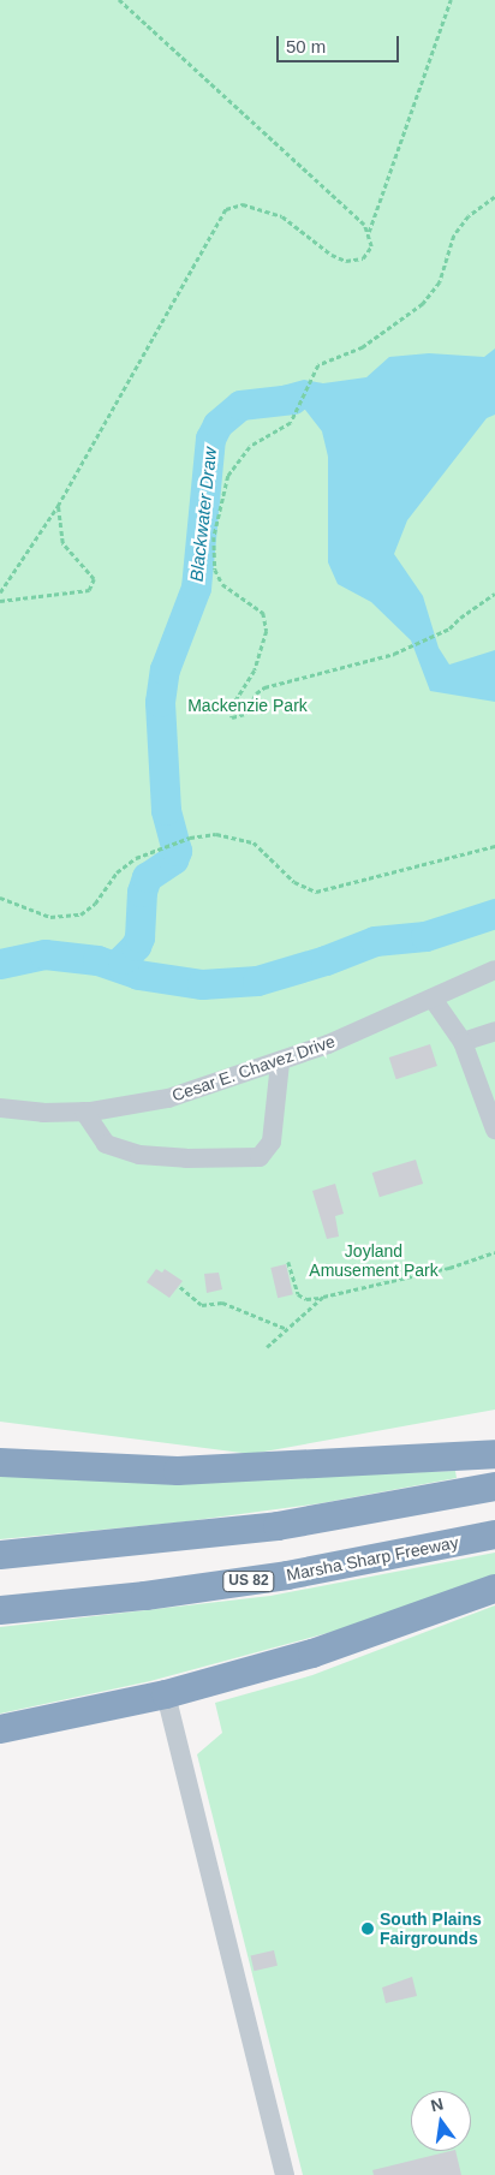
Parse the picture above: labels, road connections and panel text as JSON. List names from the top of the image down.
{
  "streets": {
    "highway": ["Marsha Sharp Freeway", "US 82"],
    "street": ["Cesar E. Chavez Drive"]
  },
  "water": ["Blackwater Draw"],
  "parks": ["Mackenzie Park", "Joyland Amusement Park"],
  "places": ["South Plains Fairgrounds"],
  "scale_bar": "50 m",
  "north": "top"
}
